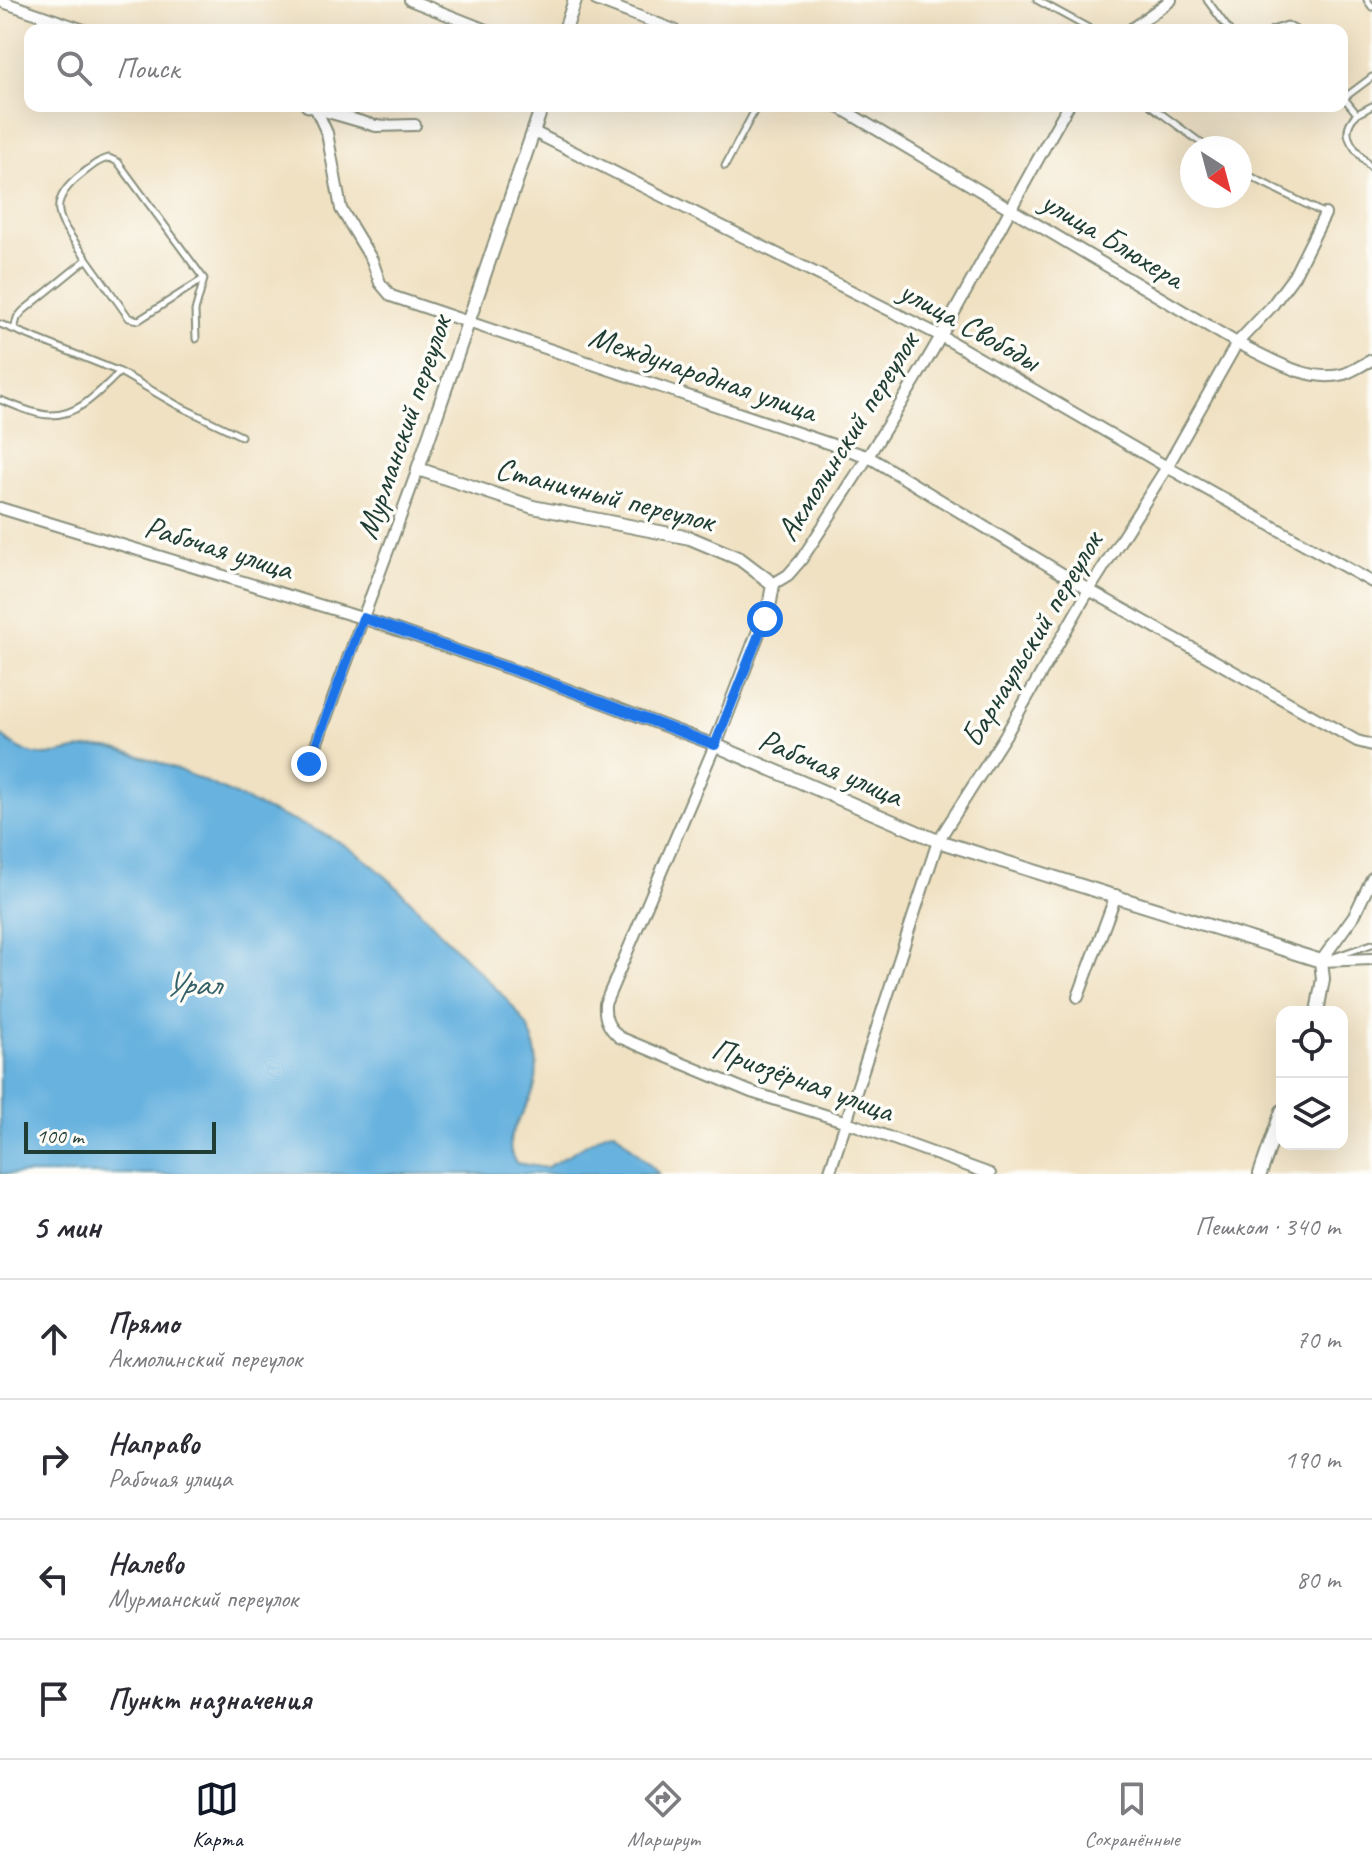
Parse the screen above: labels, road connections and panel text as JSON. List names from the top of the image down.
{
  "streets": {
    "street": [
      "улица Блюхера",
      "улица Свободы",
      "Международная улица",
      "Мурманский переулок",
      "Акмолинский переулок",
      "Станичный переулок",
      "Рабочая улица",
      "Барнаульский переулок",
      "Приозёрная улица"
    ]
  },
  "crossings": [
    ["улица Блюхера", "Акмолинский переулок"],
    ["улица Блюхера", "Барнаульский переулок"],
    ["улица Свободы", "Мурманский переулок"],
    ["улица Свободы", "Акмолинский переулок"],
    ["улица Свободы", "Барнаульский переулок"],
    ["Международная улица", "Мурманский переулок"],
    ["Международная улица", "Акмолинский переулок"],
    ["Международная улица", "Барнаульский переулок"],
    ["Мурманский переулок", "Станичный переулок"],
    ["Мурманский переулок", "Рабочая улица"],
    ["Акмолинский переулок", "Станичный переулок"],
    ["Акмолинский переулок", "Рабочая улица"],
    ["Акмолинский переулок", "Приозёрная улица"],
    ["Рабочая улица", "Барнаульский переулок"],
    ["Барнаульский переулок", "Приозёрная улица"]
  ],
  "water": ["Урал"],
  "scale_bar": "100 m",
  "north": "bottom right",
  "page": {
    "search": "Поиск",
    "scale": "100 m",
    "heading": ["5 мин", "Пешком · 340 m"],
    "list": [
      ["Прямо", "Акмолинский переулок", "70 m"],
      ["Направо", "Рабочая улица", "190 m"],
      ["Налево", "Мурманский переулок", "80 m"],
      "Пункт назначения"
    ],
    "nav": ["Карта", "Маршрут", "Сохранённые"]
  }
}
